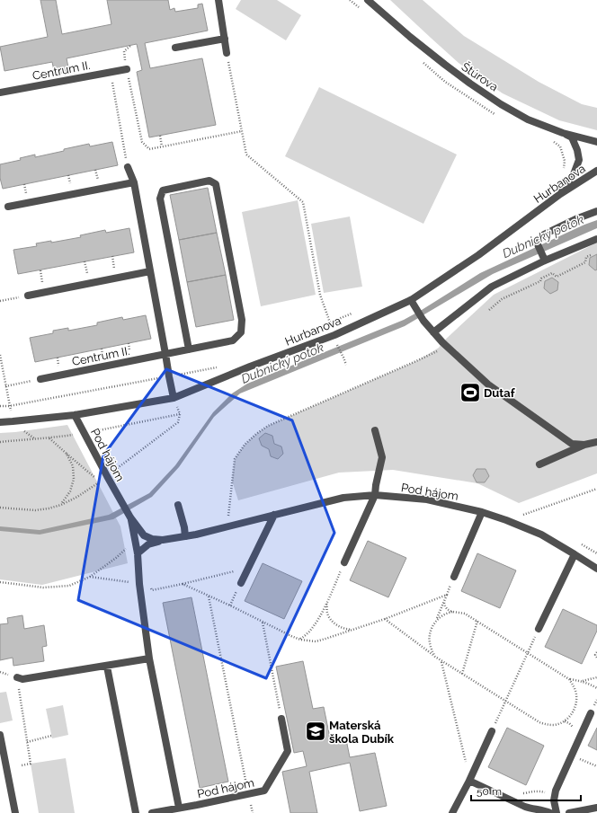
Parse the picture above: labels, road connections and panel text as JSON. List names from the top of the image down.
{
  "streets": {
    "street": [
      "Centrum II.",
      "Štúrova",
      "Hurbanova",
      "Pod hájom"
    ]
  },
  "crossings": [
    ["Hurbanova", "Pod hájom"]
  ],
  "water": ["Dubnický potok"],
  "places": {
    "sports": ["Dutaf"],
    "school or university": ["Materská škola Dubík"]
  },
  "scale_bar": "50 m"
}
